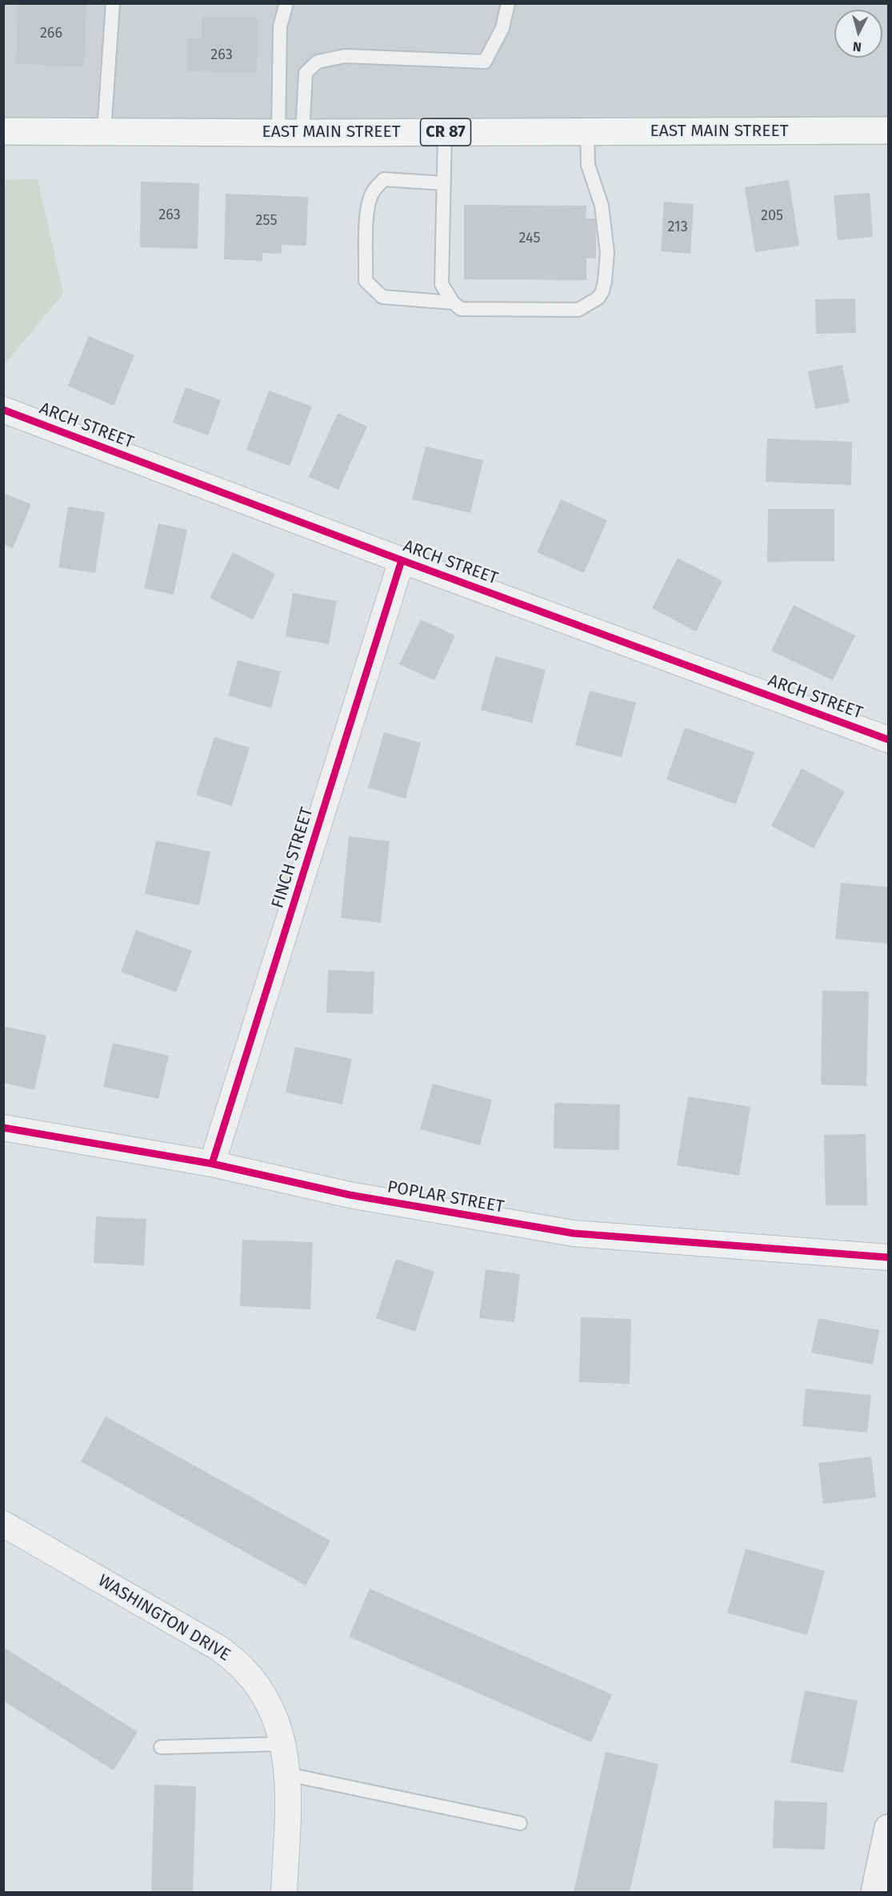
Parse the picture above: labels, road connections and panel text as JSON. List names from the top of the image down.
{
  "streets": {
    "main road": ["EAST MAIN STREET", "CR 87"],
    "street": [
      "ARCH STREET",
      "FINCH STREET",
      "POPLAR STREET",
      "WASHINGTON DRIVE"
    ]
  },
  "crossings": [
    ["ARCH STREET", "FINCH STREET"],
    ["FINCH STREET", "POPLAR STREET"]
  ],
  "house_numbers": [
    "266",
    "263",
    "263",
    "205",
    "255",
    "213",
    "245"
  ],
  "north": "bottom"
}
